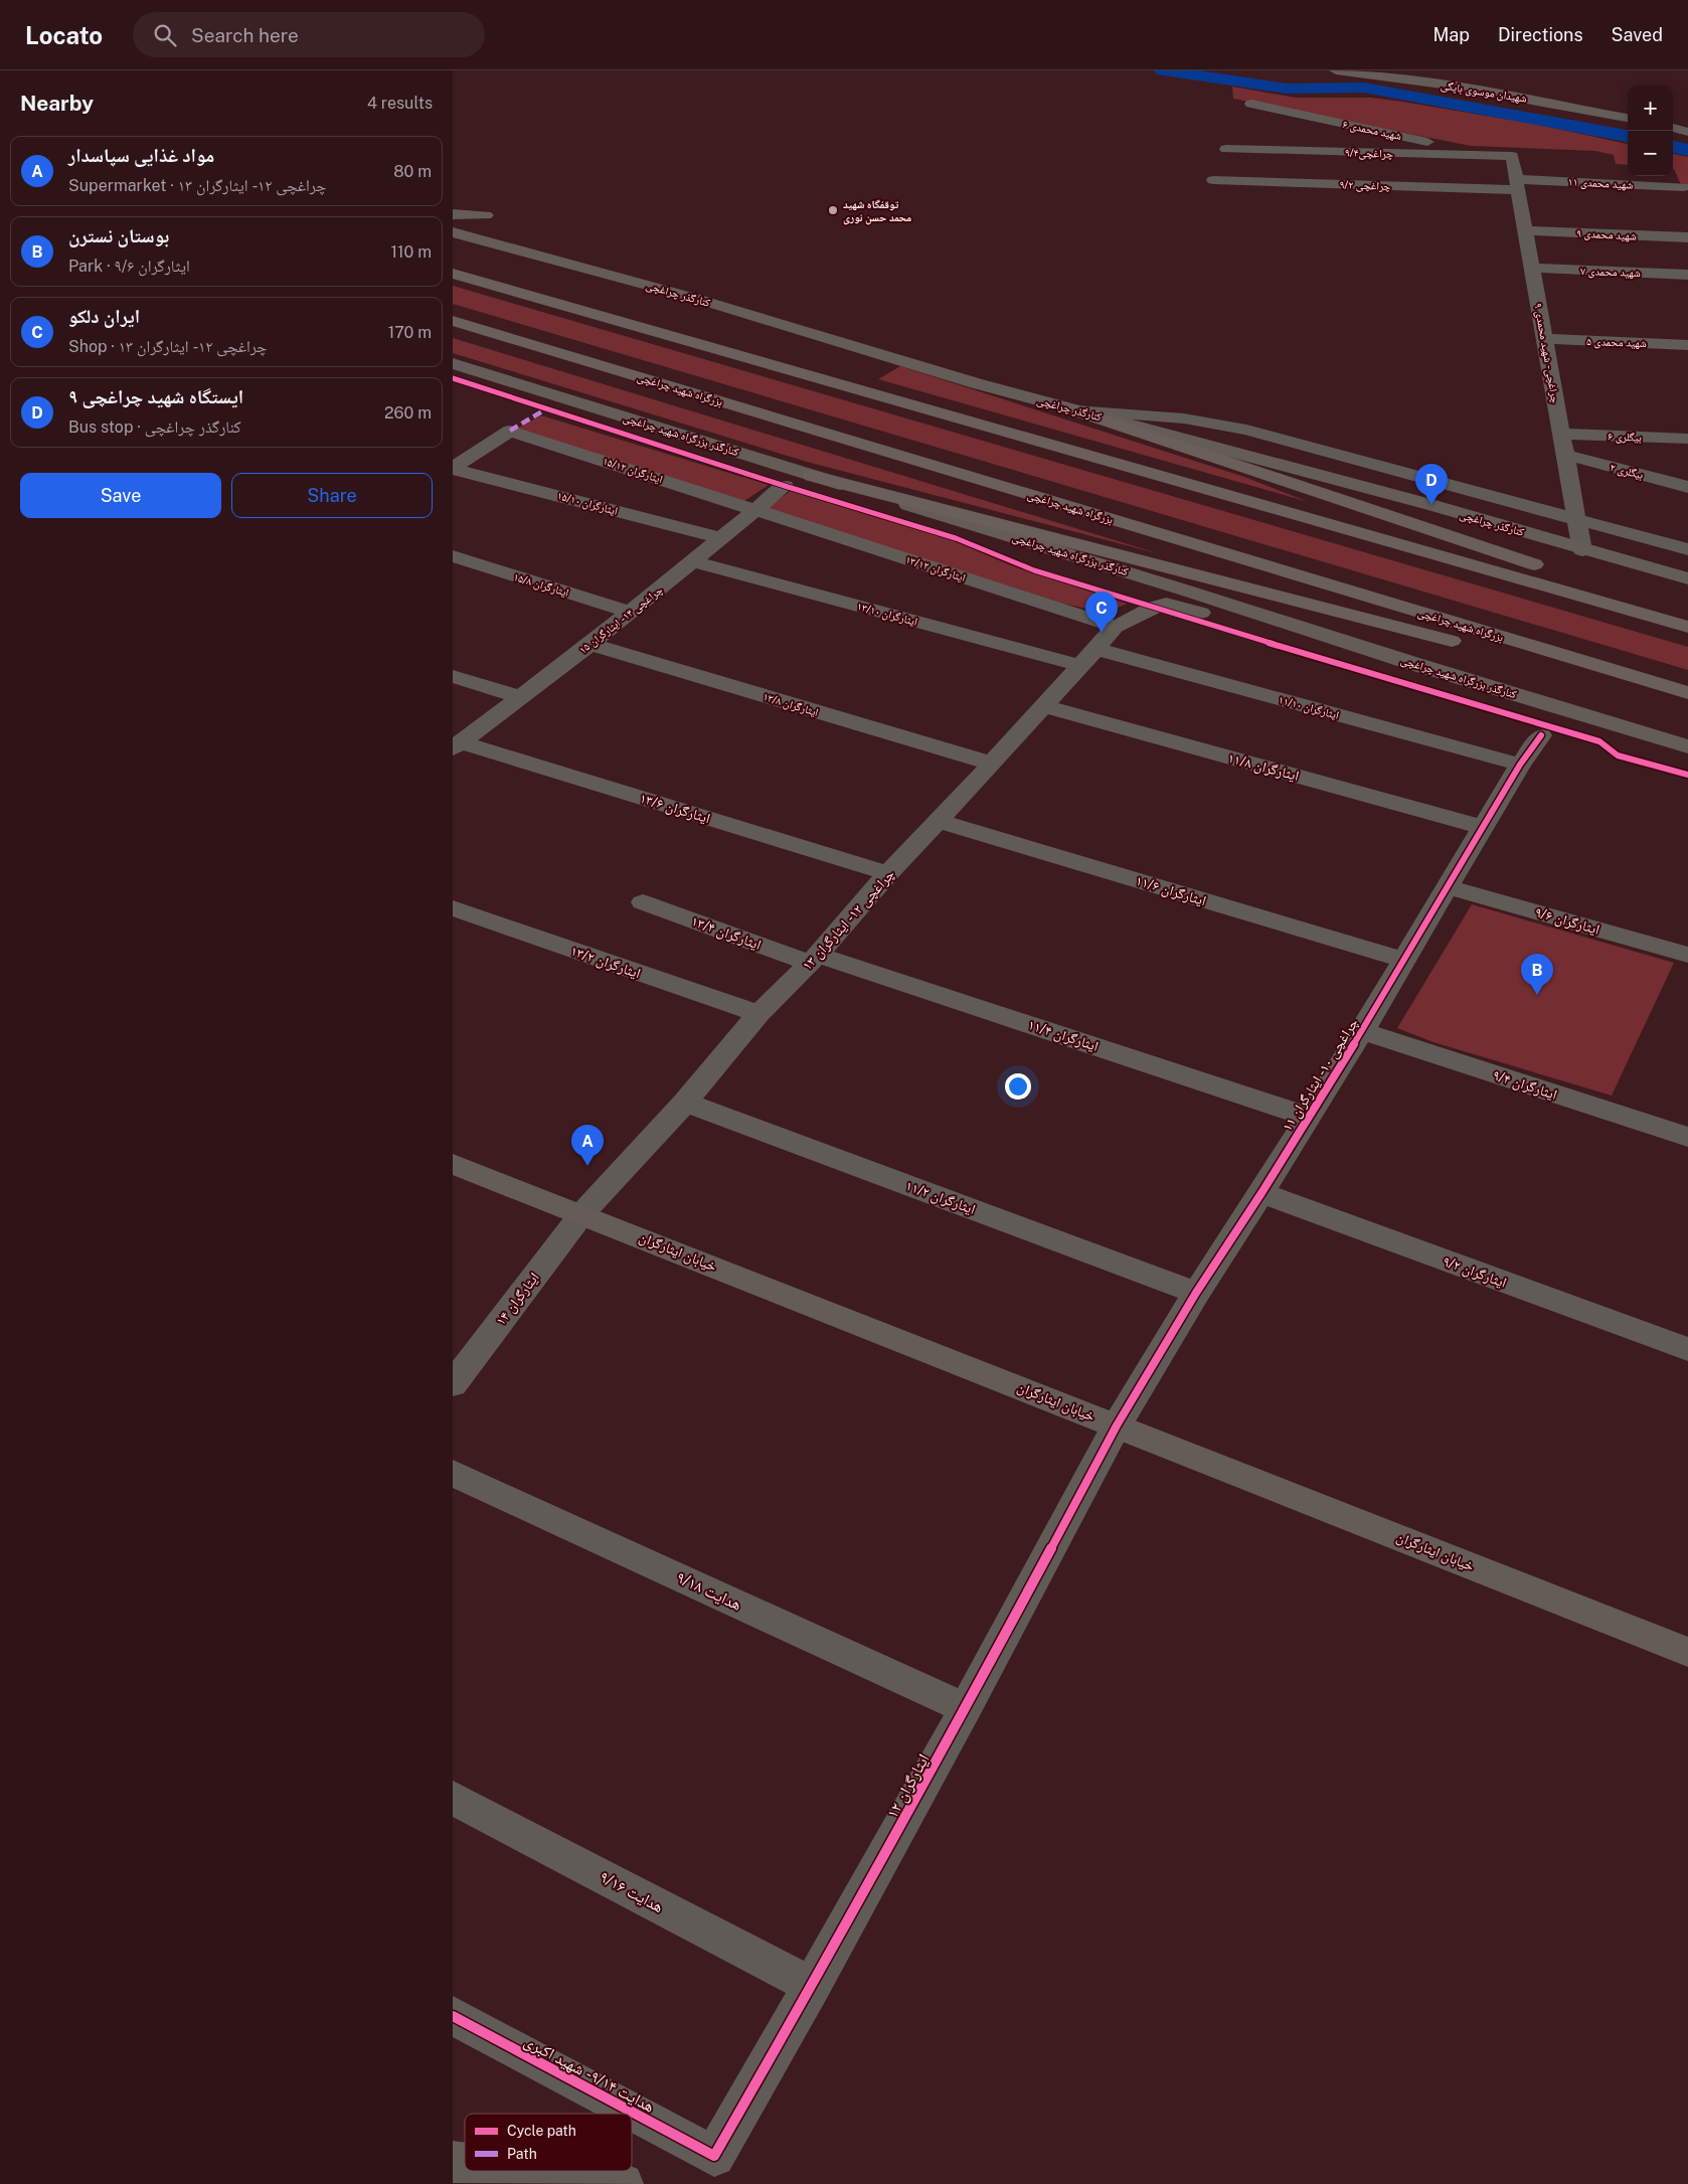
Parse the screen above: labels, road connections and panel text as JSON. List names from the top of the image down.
{
  "streets": {
    "highway": ["بزرگراه شهید چراغچی"],
    "main road": [
      "شهیدان موسوی بایگی",
      "کنارگذر چراغچی",
      "کنارگذر بزرگراه شهید چراغچی",
      "خیابان ایثارگران"
    ],
    "street": [
      "شهید محمدی ۶",
      "۹/۴چراغچی",
      "شهید محمدی ۱۱",
      "۹/۲ چراغچی",
      "شهید محمدی ۹",
      "شهید محمدی ۷",
      "شهید محمدی ۵",
      "۹ چراغچی - شهید محمدی",
      "بیگلری ۶",
      "ایثارگران ۱۵/۱۲",
      "بیگلری ۲",
      "ایثارگران ۱۵/۱۰",
      "ایثارگران ۱۳/۱۲",
      "ایثارگران ۱۵/۸",
      "ایثارگران ۱۳/۱۰",
      "چراغچی ۱۴ - ایثارگران ۱۵",
      "ایثارگران ۱۳/۸",
      "ایثارگران ۱۱/۱۰",
      "ایثارگران ۱۱/۸",
      "ایثارگران ۱۳/۶",
      "ایثارگران ۱۱/۶",
      "چراغچی ۱۲ - ایثارگران ۱۳",
      "ایثارگران ۹/۶",
      "ایثارگران ۱۳/۴",
      "ایثارگران ۱۳/۲",
      "ایثارگران ۱۱/۴",
      "چراغچی ۱۰ - ایثارگران ۱۱",
      "ایثارگران ۹/۴",
      "ایثارگران ۱۱/۲",
      "ایثارگران ۹/۲",
      "ایثارگران ۱۴",
      "هدایت ۹/۱۸",
      "ایثارگران ۱۲",
      "هدایت ۹/۱۶",
      "هدایت ۹/۱۴ - شهید اکبری"
    ]
  },
  "crossings": [
    ["شهید محمدی ۶", "۹/۴چراغچی"],
    ["۹/۴چراغچی", "۹ چراغچی - شهید محمدی"],
    ["شهید محمدی ۱۱", "۹/۲ چراغچی"],
    ["شهید محمدی ۱۱", "۹ چراغچی - شهید محمدی"],
    ["۹/۲ چراغچی", "۹ چراغچی - شهید محمدی"],
    ["شهید محمدی ۹", "۹ چراغچی - شهید محمدی"],
    ["شهید محمدی ۷", "۹ چراغچی - شهید محمدی"],
    ["کنارگذر چراغچی", "۹ چراغچی - شهید محمدی"],
    ["شهید محمدی ۵", "۹ چراغچی - شهید محمدی"],
    ["۹ چراغچی - شهید محمدی", "بیگلری ۶"],
    ["۹ چراغچی - شهید محمدی", "بیگلری ۲"],
    ["ایثارگران ۱۵/۱۲", "ایثارگران ۱۵/۱۰"],
    ["ایثارگران ۱۵/۱۲", "ایثارگران ۱۳/۱۲"],
    ["ایثارگران ۱۵/۱۲", "چراغچی ۱۴ - ایثارگران ۱۵"],
    ["ایثارگران ۱۵/۱۰", "چراغچی ۱۴ - ایثارگران ۱۵"],
    ["ایثارگران ۱۳/۱۲", "چراغچی ۱۴ - ایثارگران ۱۵"],
    ["ایثارگران ۱۳/۱۲", "چراغچی ۱۲ - ایثارگران ۱۳"],
    ["ایثارگران ۱۵/۸", "چراغچی ۱۴ - ایثارگران ۱۵"],
    ["ایثارگران ۱۳/۱۰", "چراغچی ۱۴ - ایثارگران ۱۵"],
    ["ایثارگران ۱۳/۱۰", "ایثارگران ۱۱/۱۰"],
    ["ایثارگران ۱۳/۱۰", "چراغچی ۱۲ - ایثارگران ۱۳"],
    ["چراغچی ۱۴ - ایثارگران ۱۵", "ایثارگران ۱۳/۸"],
    ["چراغچی ۱۴ - ایثارگران ۱۵", "ایثارگران ۱۳/۶"],
    ["ایثارگران ۱۳/۸", "چراغچی ۱۲ - ایثارگران ۱۳"],
    ["ایثارگران ۱۱/۱۰", "چراغچی ۱۲ - ایثارگران ۱۳"],
    ["ایثارگران ۱۱/۱۰", "چراغچی ۱۰ - ایثارگران ۱۱"],
    ["ایثارگران ۱۱/۸", "چراغچی ۱۲ - ایثارگران ۱۳"],
    ["ایثارگران ۱۱/۸", "چراغچی ۱۰ - ایثارگران ۱۱"],
    ["ایثارگران ۱۳/۶", "چراغچی ۱۲ - ایثارگران ۱۳"],
    ["ایثارگران ۱۱/۶", "چراغچی ۱۲ - ایثارگران ۱۳"],
    ["ایثارگران ۱۱/۶", "چراغچی ۱۰ - ایثارگران ۱۱"],
    ["چراغچی ۱۲ - ایثارگران ۱۳", "ایثارگران ۱۳/۴"],
    ["چراغچی ۱۲ - ایثارگران ۱۳", "ایثارگران ۱۳/۲"],
    ["چراغچی ۱۲ - ایثارگران ۱۳", "ایثارگران ۱۱/۴"],
    ["چراغچی ۱۲ - ایثارگران ۱۳", "ایثارگران ۱۱/۲"],
    ["چراغچی ۱۲ - ایثارگران ۱۳", "خیابان ایثارگران"],
    ["چراغچی ۱۲ - ایثارگران ۱۳", "ایثارگران ۱۴"],
    ["ایثارگران ۹/۶", "چراغچی ۱۰ - ایثارگران ۱۱"],
    ["ایثارگران ۱۳/۴", "ایثارگران ۱۱/۴"],
    ["ایثارگران ۱۱/۴", "چراغچی ۱۰ - ایثارگران ۱۱"],
    ["چراغچی ۱۰ - ایثارگران ۱۱", "ایثارگران ۹/۴"],
    ["چراغچی ۱۰ - ایثارگران ۱۱", "ایثارگران ۱۱/۲"],
    ["چراغچی ۱۰ - ایثارگران ۱۱", "خیابان ایثارگران"],
    ["چراغچی ۱۰ - ایثارگران ۱۱", "ایثارگران ۹/۲"],
    ["چراغچی ۱۰ - ایثارگران ۱۱", "ایثارگران ۱۲"],
    ["خیابان ایثارگران", "ایثارگران ۱۴"],
    ["خیابان ایثارگران", "ایثارگران ۱۲"],
    ["هدایت ۹/۱۸", "ایثارگران ۱۲"],
    ["ایثارگران ۱۲", "هدایت ۹/۱۶"],
    ["ایثارگران ۱۲", "هدایت ۹/۱۴ - شهید اکبری"]
  ],
  "places": ["توقفگاه شهید محمد حسن نوری"],
  "legend": ["Cycle path", "Path"],
  "page": {
    "header": "Locato",
    "search": "Search here",
    "nav": ["Map", "Directions", "Saved"],
    "heading": ["Nearby", "4 results"],
    "map_buttons": ["+", "−"],
    "list": [
      {
        "mark": "A",
        "name": "مواد غذایی سپاسدار",
        "note": "Supermarket · چراغچی ۱۲ - ایثارگران ۱۳",
        "value": "80 m"
      },
      {
        "mark": "B",
        "name": "بوستان نسترن",
        "note": "Park · ایثارگران ۹/۶",
        "value": "110 m"
      },
      {
        "mark": "C",
        "name": "ایران دلکو",
        "note": "Shop · چراغچی ۱۲ - ایثارگران ۱۳",
        "value": "170 m"
      },
      {
        "mark": "D",
        "name": "ایستگاه شهید چراغچی ۹",
        "note": "Bus stop · کنارگذر چراغچی",
        "value": "260 m"
      }
    ],
    "buttons": ["Save", "Share"],
    "pins": [
      "D",
      "C",
      "B",
      "A"
    ]
  }
}
